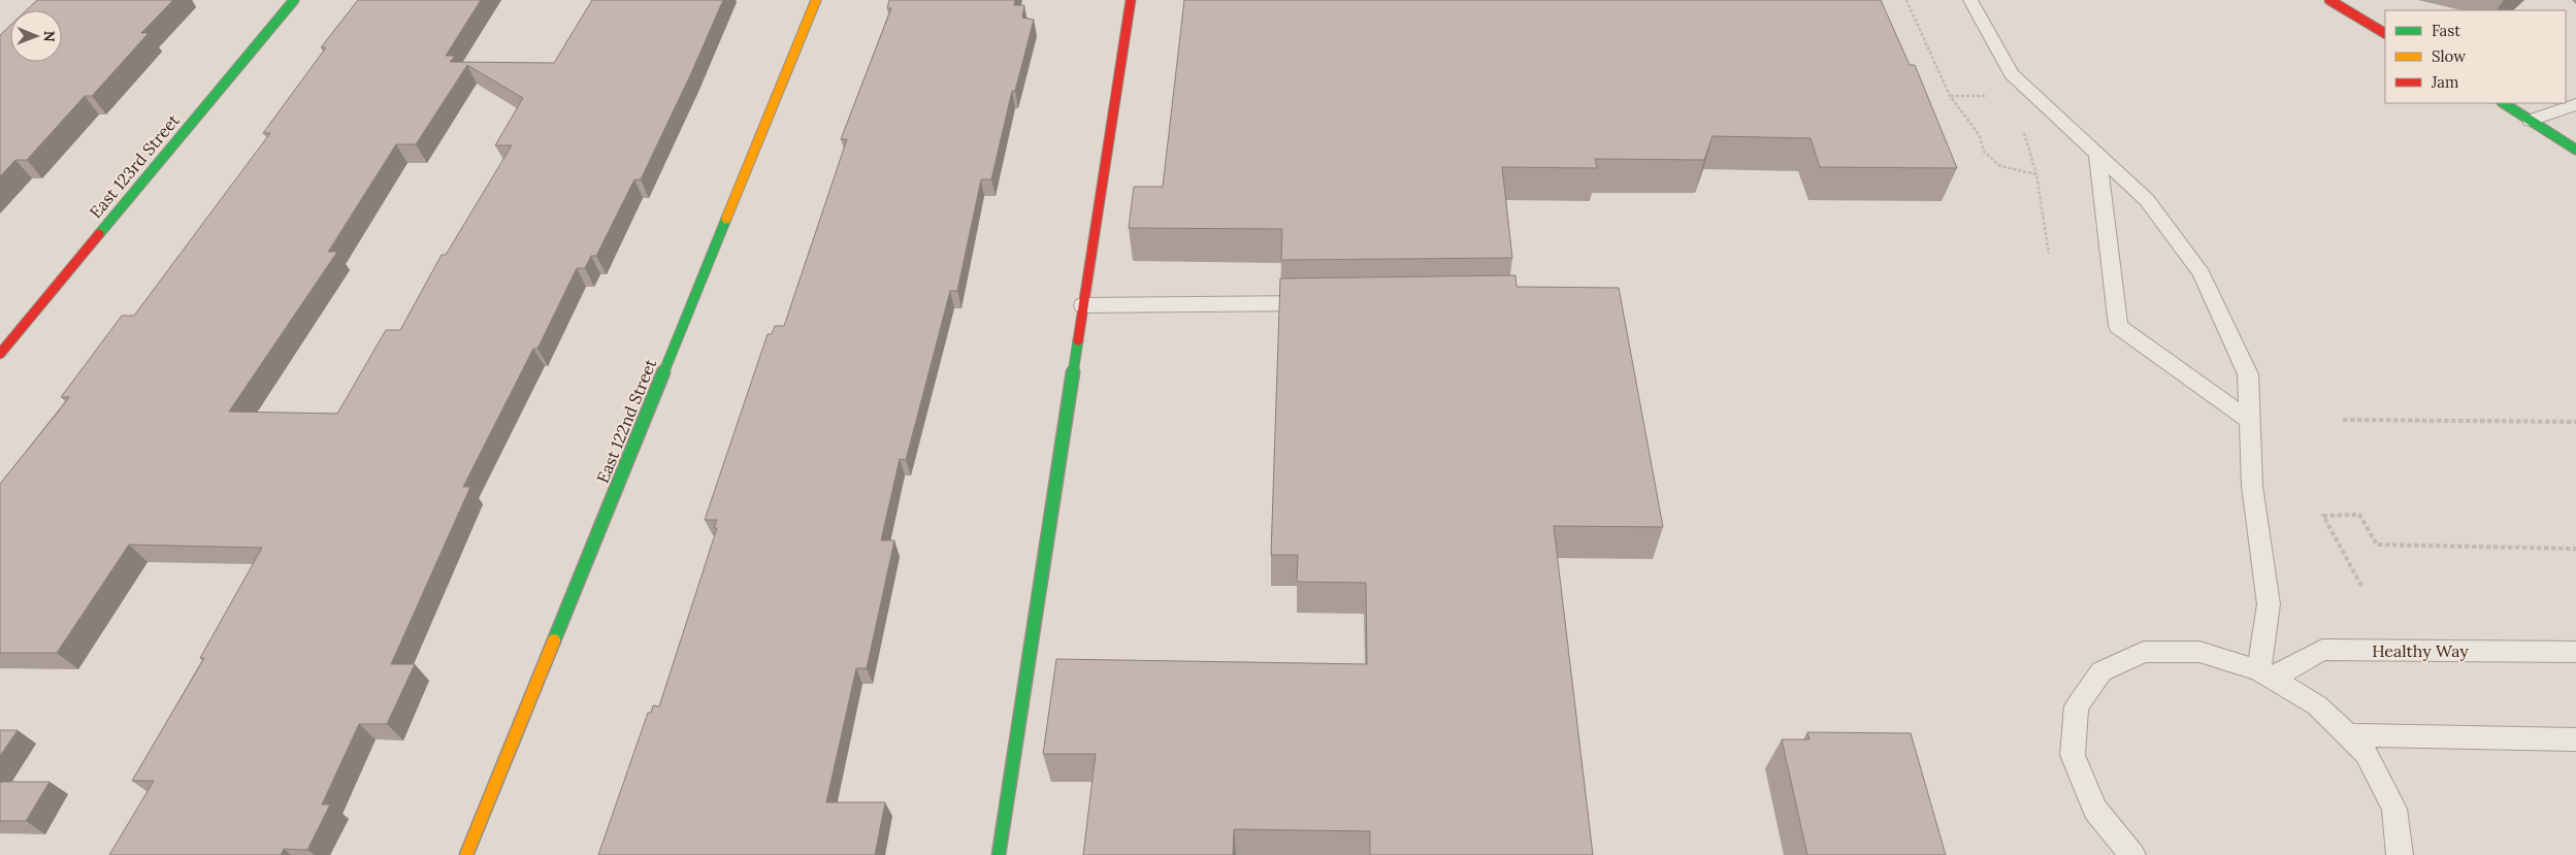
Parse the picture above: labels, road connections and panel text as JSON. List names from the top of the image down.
{
  "streets": {
    "street": ["East 123rd Street", "East 122nd Street"],
    "lane": ["Healthy Way"]
  },
  "legend": ["Fast", "Slow", "Jam"],
  "north": "right"
}
